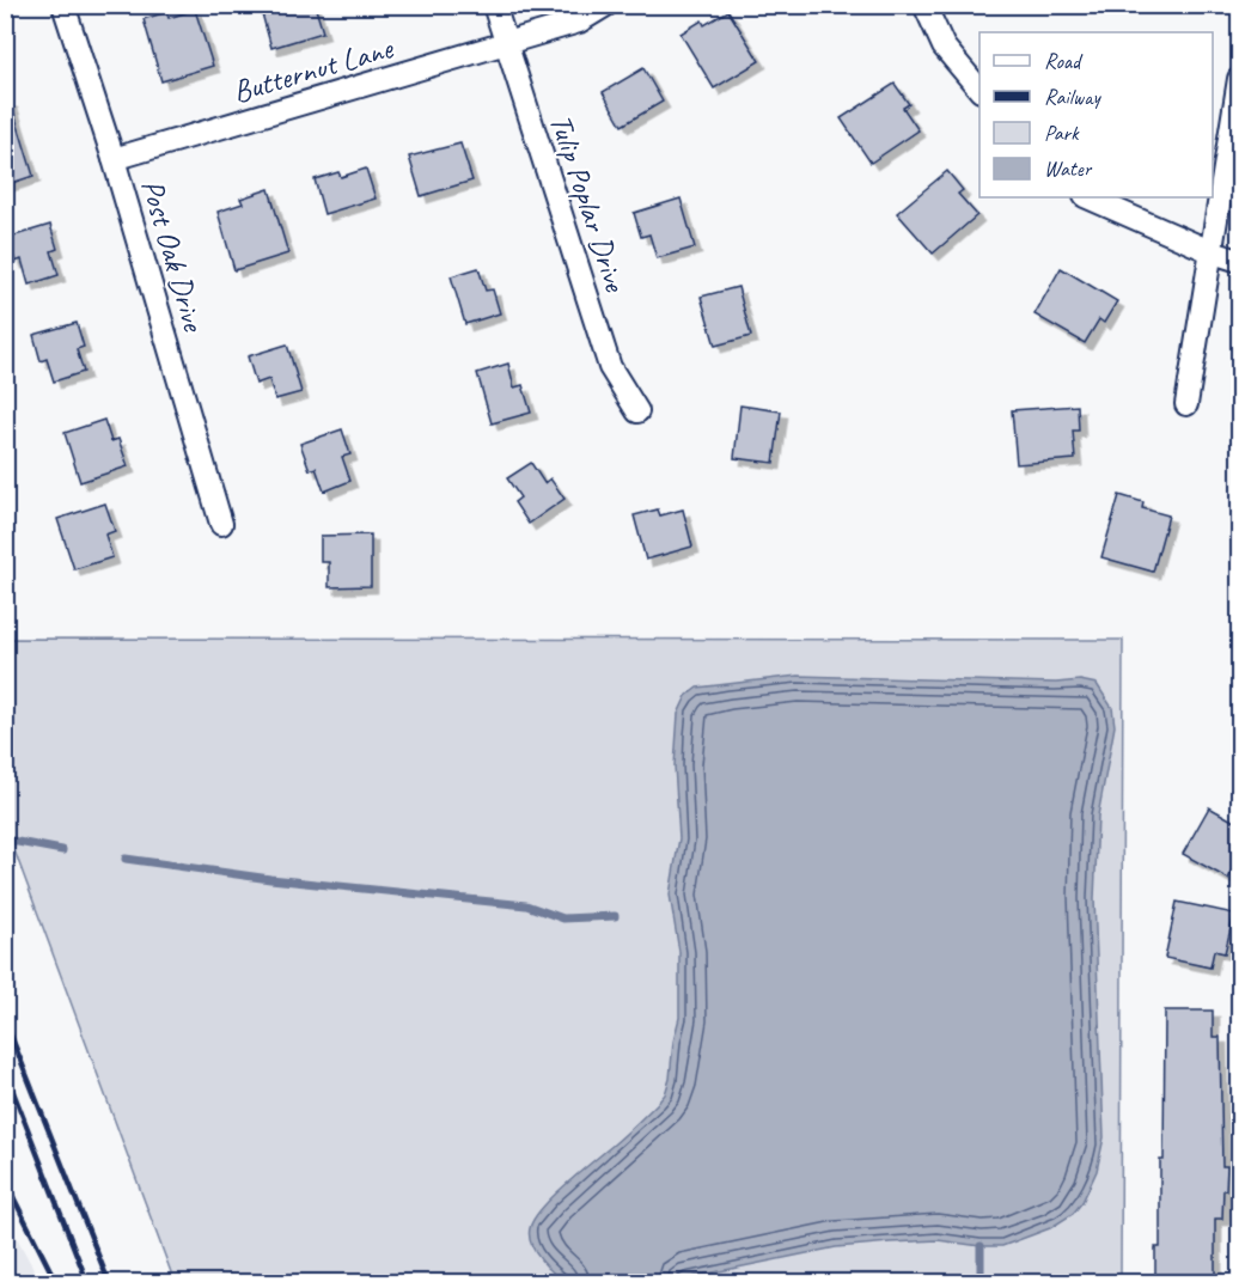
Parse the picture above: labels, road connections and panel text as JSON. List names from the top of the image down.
{
  "streets": {
    "street": ["Butternut Lane", "Tulip Poplar Drive", "Post Oak Drive"]
  },
  "crossings": [
    ["Butternut Lane", "Tulip Poplar Drive"],
    ["Butternut Lane", "Post Oak Drive"]
  ],
  "legend": [
    "Road",
    "Railway",
    "Park",
    "Water"
  ]
}
